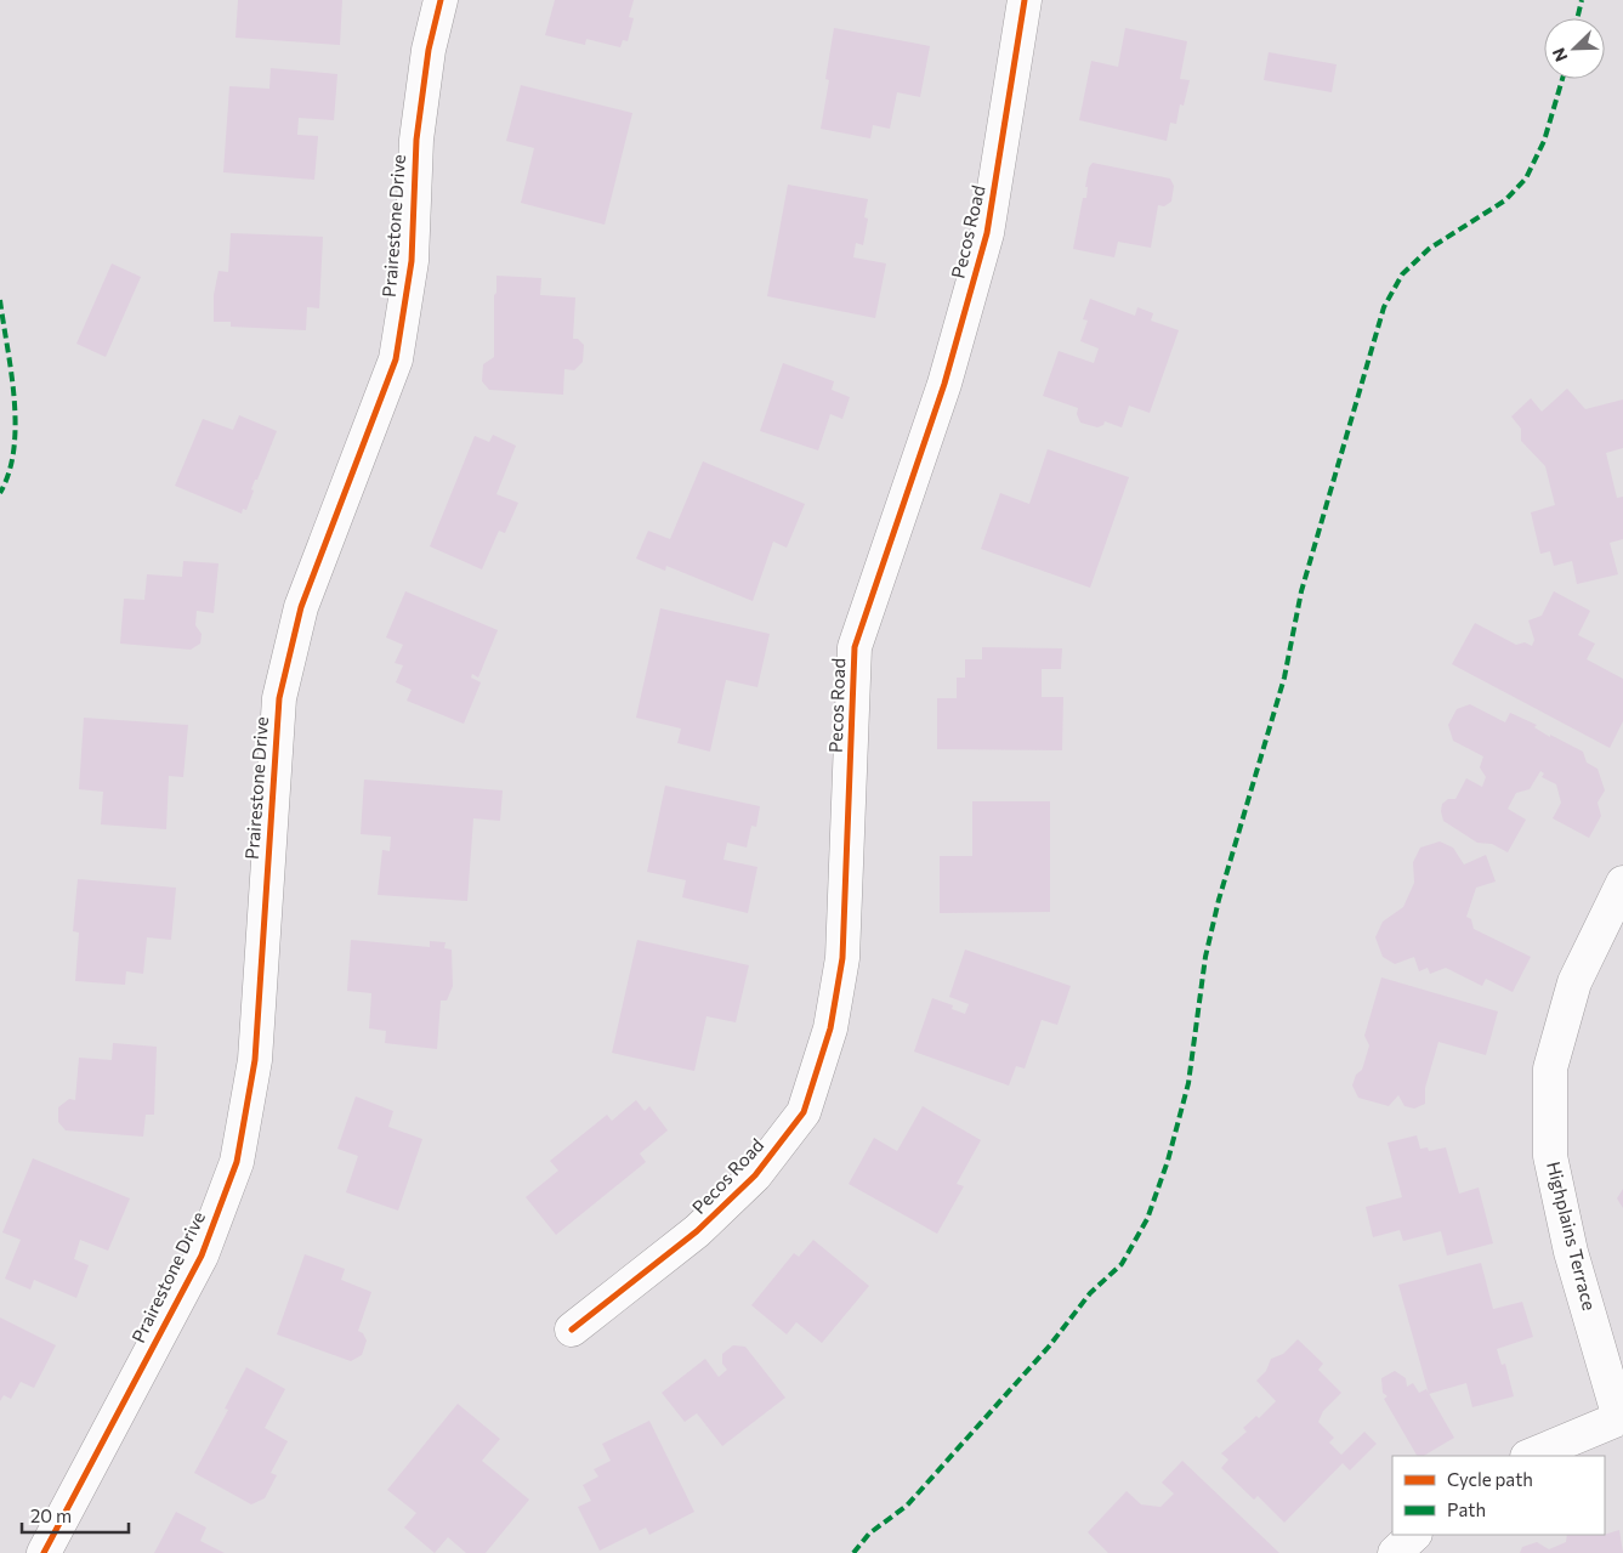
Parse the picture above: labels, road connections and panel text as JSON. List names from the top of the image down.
{
  "streets": {
    "street": ["Prairestone Drive", "Pecos Road", "Highplains Terrace"]
  },
  "legend": ["Cycle path", "Path"],
  "scale_bar": "20 m",
  "north": "bottom left"
}
